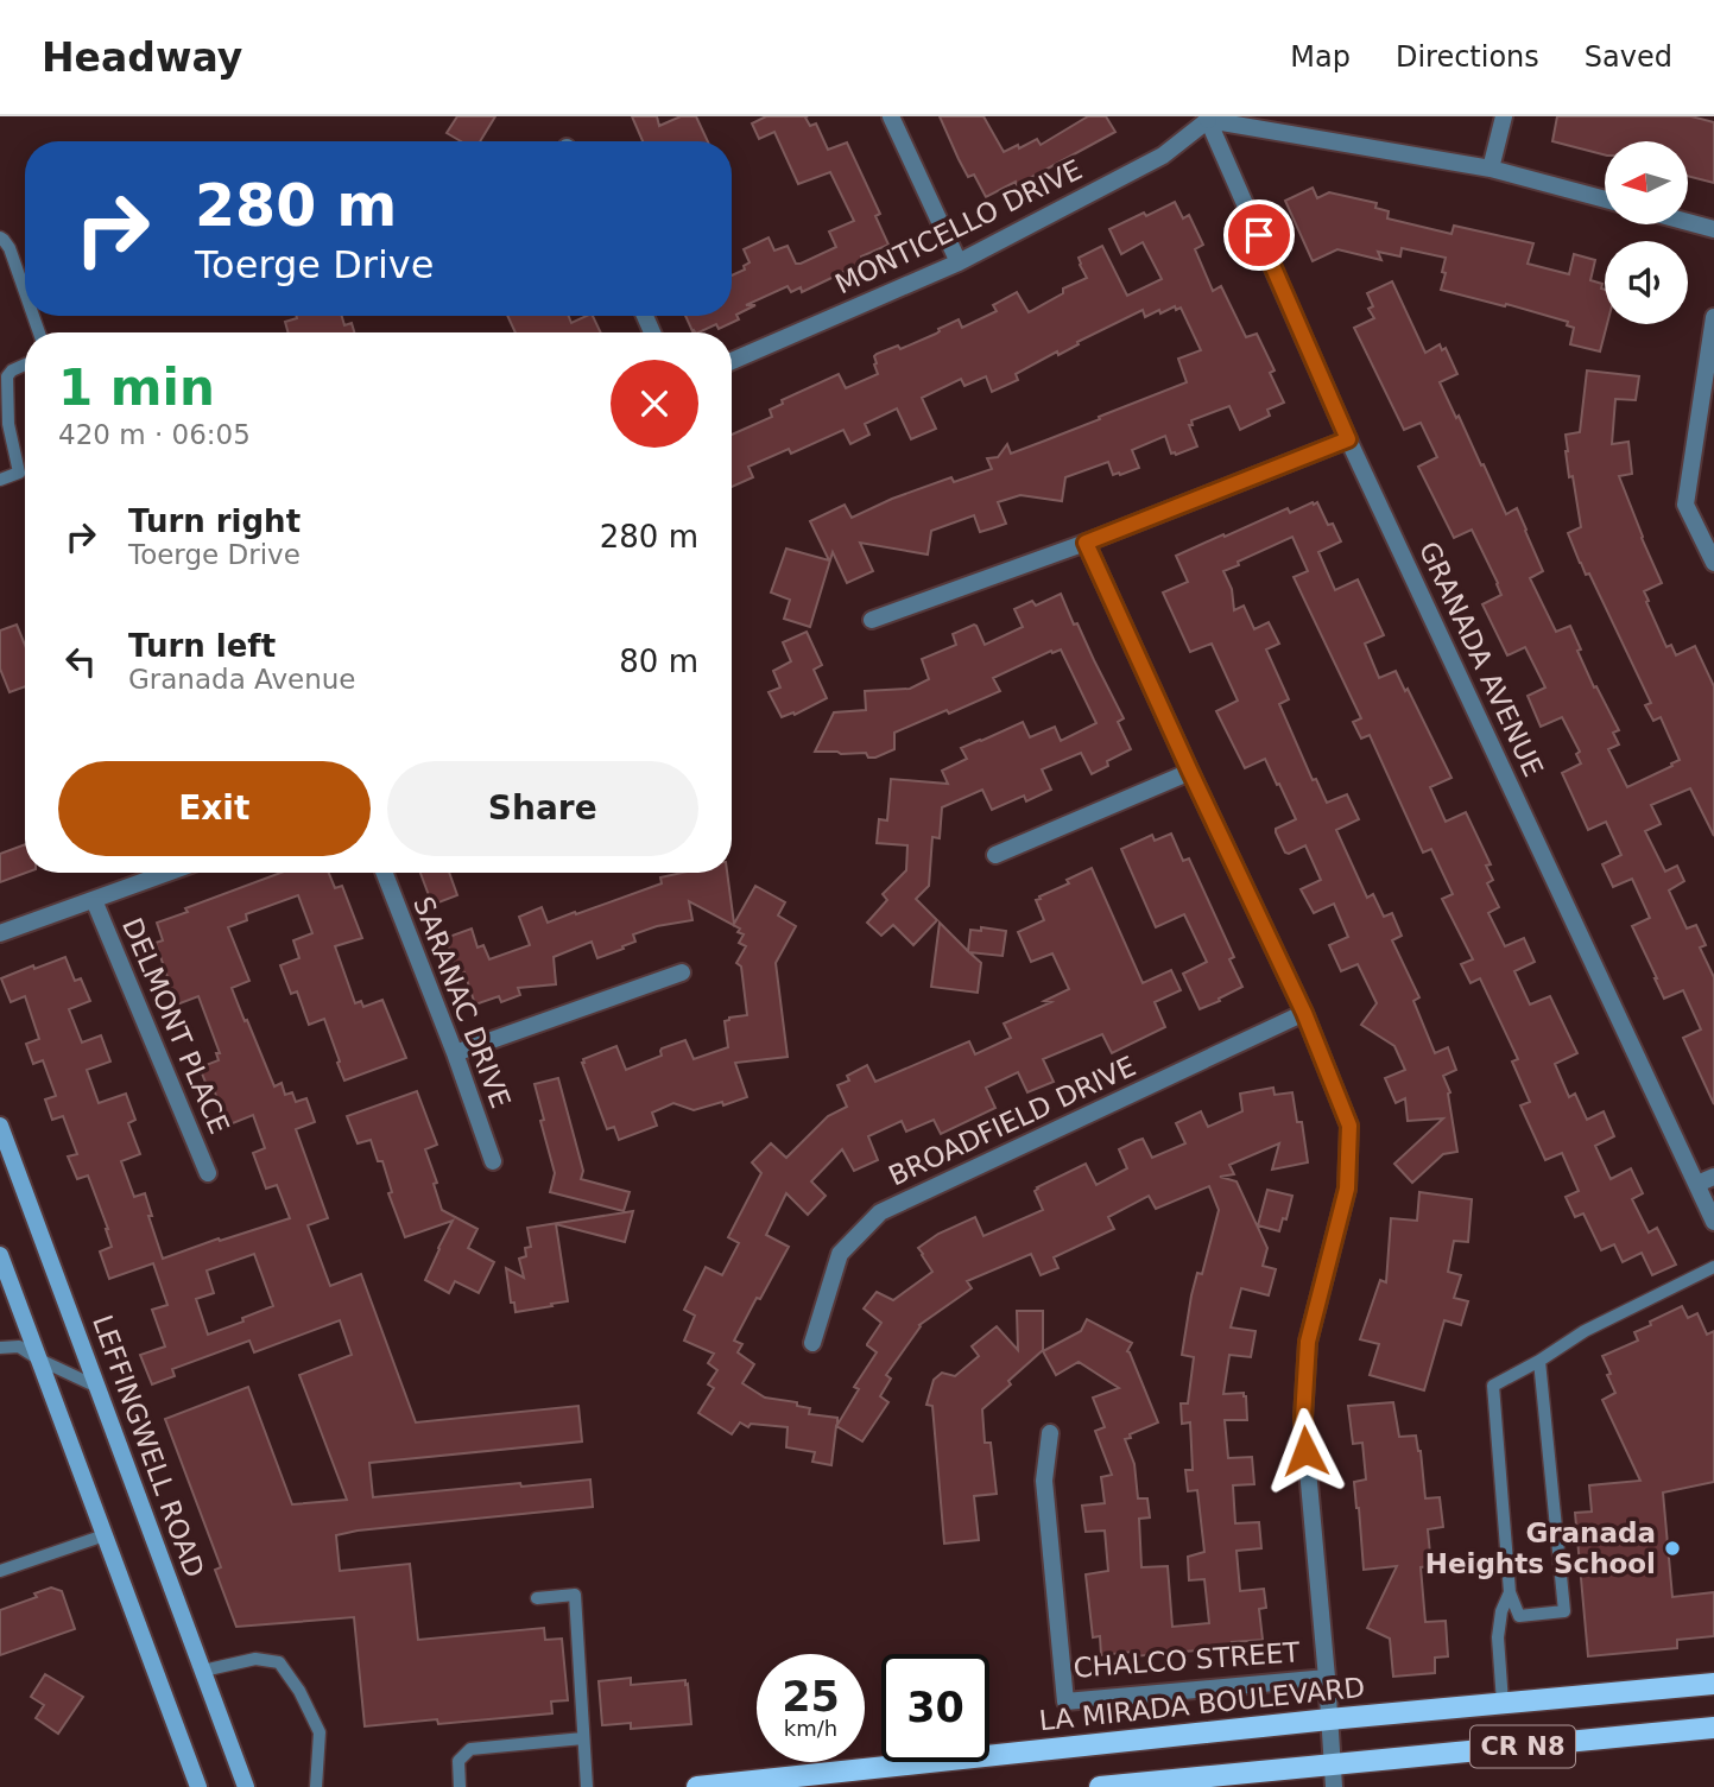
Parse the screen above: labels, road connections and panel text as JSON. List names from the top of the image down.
{
  "streets": {
    "main road": ["LEFFINGWELL ROAD", "LA MIRADA BOULEVARD", "CR N8"],
    "street": [
      "MONTICELLO DRIVE",
      "GRANADA AVENUE",
      "SARANAC DRIVE",
      "DELMONT PLACE",
      "BROADFIELD DRIVE",
      "CHALCO STREET"
    ]
  },
  "crossings": [
    ["MONTICELLO DRIVE", "GRANADA AVENUE"]
  ],
  "places": ["Granada Heights School"],
  "north": "left",
  "page": {
    "header": "Headway",
    "nav": ["Map", "Directions", "Saved"],
    "turn": ["280 m", "Toerge Drive"],
    "heading": ["1 min", "420 m · 06:05"],
    "list": [
      {
        "name": "Turn right",
        "note": "Toerge Drive",
        "value": "280 m"
      },
      {
        "name": "Turn left",
        "note": "Granada Avenue",
        "value": "80 m"
      }
    ],
    "buttons": ["Exit", "Share"],
    "speed": "25 km/h",
    "limit": "30"
  }
}
